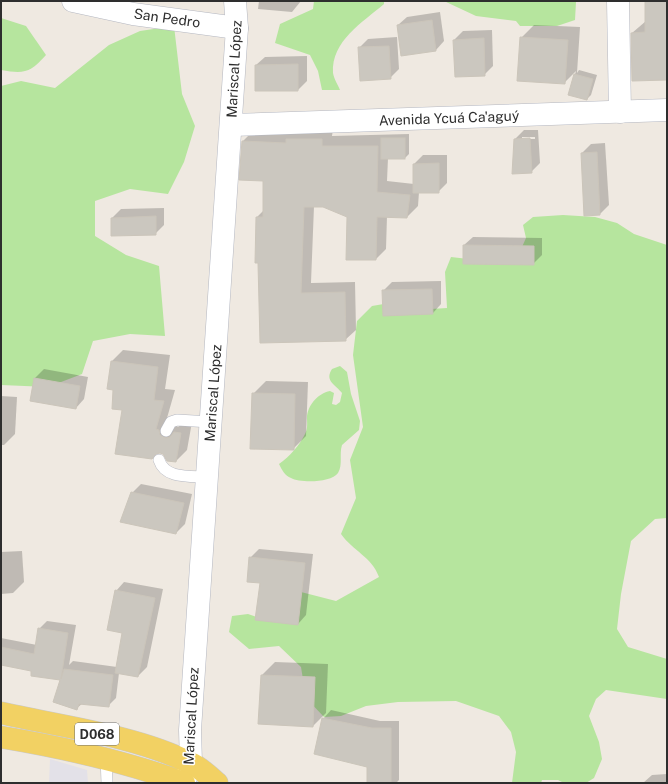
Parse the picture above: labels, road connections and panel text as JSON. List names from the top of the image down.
{
  "streets": {
    "main road": ["D068"],
    "street": ["San Pedro", "Mariscal López", "Avenida Ycuá Ca'aguý"]
  },
  "crossings": [
    ["San Pedro", "Mariscal López"],
    ["Mariscal López", "Avenida Ycuá Ca'aguý"],
    ["Mariscal López", "D068"]
  ]
}
